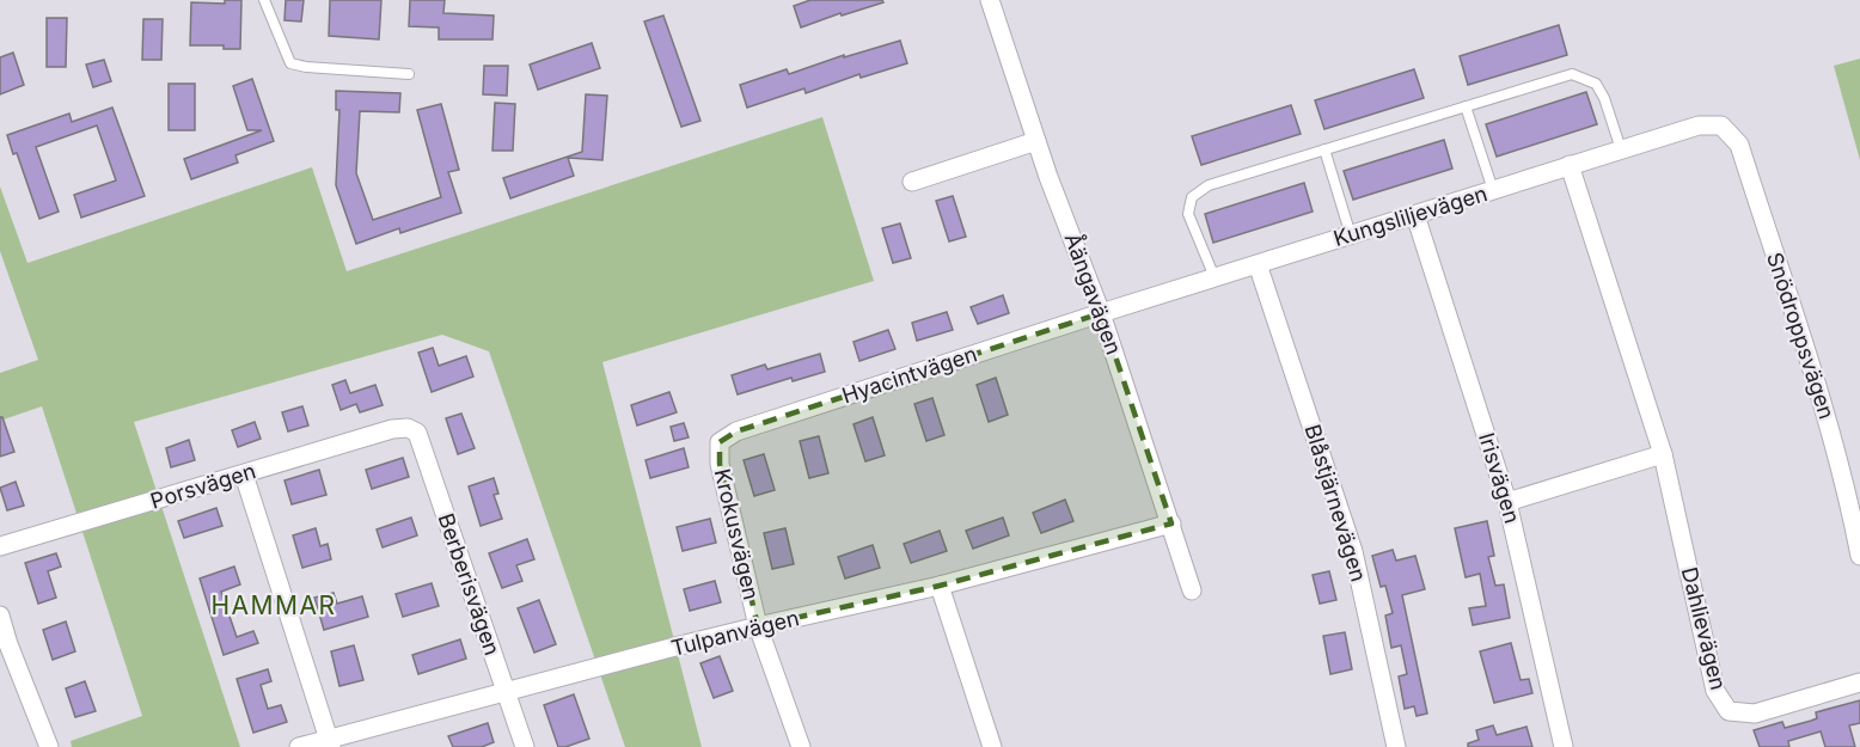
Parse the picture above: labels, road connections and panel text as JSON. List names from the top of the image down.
{
  "streets": {
    "street": [
      "Kungsliljevägen",
      "Åängavägen",
      "Snödroppsvägen",
      "Hyacintvägen",
      "Irisvägen",
      "Porsvägen",
      "Blåstjärnevägen",
      "Krokusvägen",
      "Berberisvägen",
      "Dahlievägen",
      "Tulpanvägen"
    ]
  },
  "crossings": [
    ["Kungsliljevägen", "Åängavägen"],
    ["Kungsliljevägen", "Snödroppsvägen"],
    ["Kungsliljevägen", "Hyacintvägen"],
    ["Kungsliljevägen", "Irisvägen"],
    ["Kungsliljevägen", "Blåstjärnevägen"],
    ["Kungsliljevägen", "Dahlievägen"],
    ["Åängavägen", "Hyacintvägen"],
    ["Åängavägen", "Tulpanvägen"],
    ["Hyacintvägen", "Krokusvägen"],
    ["Porsvägen", "Berberisvägen"],
    ["Krokusvägen", "Tulpanvägen"],
    ["Berberisvägen", "Tulpanvägen"]
  ],
  "districts": ["HAMMAR"]
}
